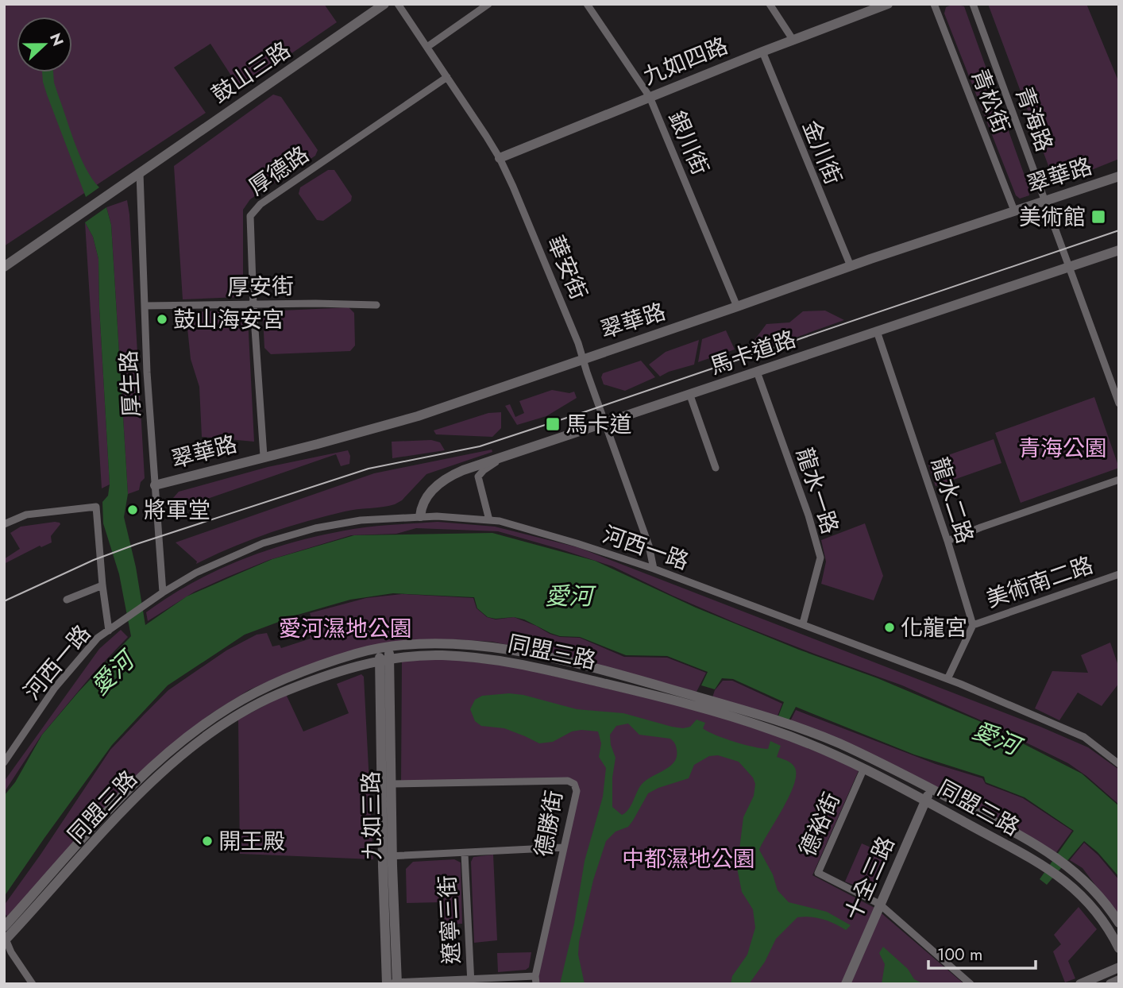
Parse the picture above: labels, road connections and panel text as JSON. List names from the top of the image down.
{
  "streets": {
    "street": [
      "九如四路",
      "鼓山三路",
      "青松街",
      "青海路",
      "銀川街",
      "金川街",
      "厚德路",
      "翠華路",
      "華安街",
      "厚安街",
      "馬卡道路",
      "厚生路",
      "龍水一路",
      "龍水二路",
      "河西一路",
      "美術南二路",
      "同盟三路",
      "九如三路",
      "德勝街",
      "德裕街",
      "十全三路",
      "遼寧三街"
    ]
  },
  "crossings": [
    ["九如四路", "銀川街"],
    ["九如四路", "金川街"],
    ["九如四路", "華安街"],
    ["鼓山三路", "厚生路"],
    ["青松街", "翠華路"],
    ["青海路", "翠華路"],
    ["青海路", "馬卡道路"],
    ["銀川街", "翠華路"],
    ["金川街", "翠華路"],
    ["厚德路", "翠華路"],
    ["厚德路", "華安街"],
    ["厚德路", "厚安街"],
    ["翠華路", "華安街"],
    ["翠華路", "厚生路"],
    ["華安街", "馬卡道路"],
    ["華安街", "河西一路"],
    ["厚安街", "厚生路"],
    ["馬卡道路", "龍水一路"],
    ["馬卡道路", "龍水二路"],
    ["馬卡道路", "河西一路"],
    ["厚生路", "河西一路"],
    ["龍水一路", "河西一路"],
    ["龍水二路", "美術南二路"],
    ["同盟三路", "九如三路"],
    ["同盟三路", "德裕街"],
    ["同盟三路", "十全三路"],
    ["九如三路", "德勝街"],
    ["德裕街", "十全三路"]
  ],
  "water": ["愛河"],
  "parks": ["青海公園", "愛河濕地公園", "中都濕地公園"],
  "places": {
    "transit": ["美術館", "馬卡道"],
    "other": [
      "鼓山海安宮",
      "將軍堂",
      "化龍宮",
      "開王殿"
    ]
  },
  "scale_bar": "100 m",
  "north": "right"
}
